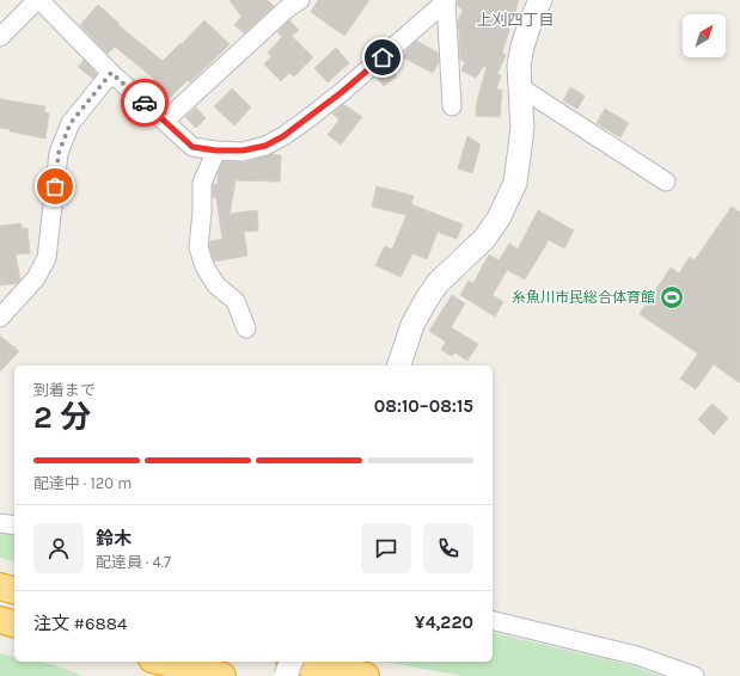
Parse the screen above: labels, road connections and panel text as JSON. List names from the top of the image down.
{
  "districts": ["上刈四丁目"],
  "places": {
    "sports": ["糸魚川市民総合体育館"]
  },
  "north": "top right",
  "page": {
    "heading": ["2 分", "到着まで", "08:10–08:15"],
    "panel": [
      "鈴木",
      "配達員 · 4.7",
      "注文 #6884",
      "¥4,220"
    ],
    "bar": "配達中 · 120 m"
  }
}
